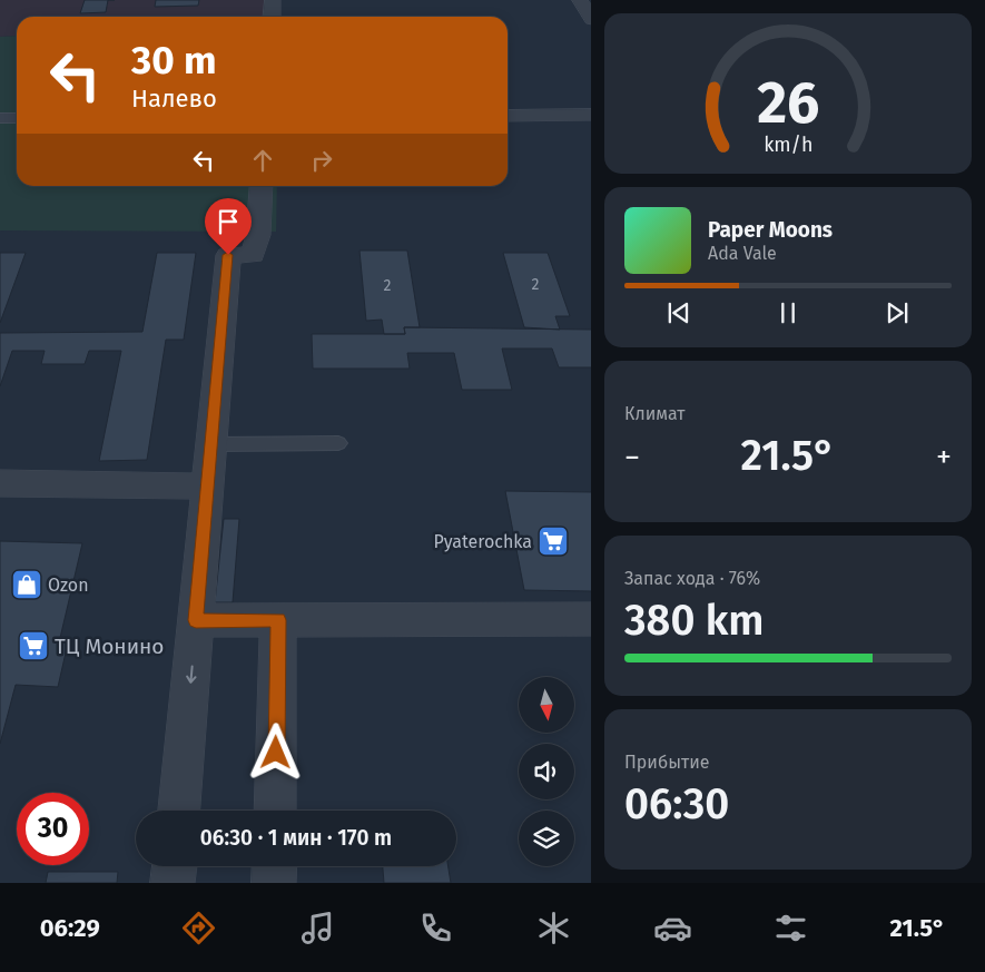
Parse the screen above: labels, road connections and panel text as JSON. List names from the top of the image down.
{
  "places": {
    "supermarket": ["Pyaterochka", "ТЦ Монино"],
    "shop": ["Ozon"]
  },
  "house_numbers": ["2", "2"],
  "north": "bottom",
  "page": {
    "turn": ["30 m", "Налево"],
    "song": ["Paper Moons", "Ada Vale"],
    "tile": [
      "Климат",
      ["Запас хода · 76%", "380 km"],
      ["Прибытие", "06:30"]
    ],
    "heat": ["−", "21.5°", "+"],
    "limit": "30",
    "trip": "06:30 · 1 мин · 170 m",
    "tabs": ["06:29", "21.5°"],
    "gauge": ["26", "km/h"]
  }
}
